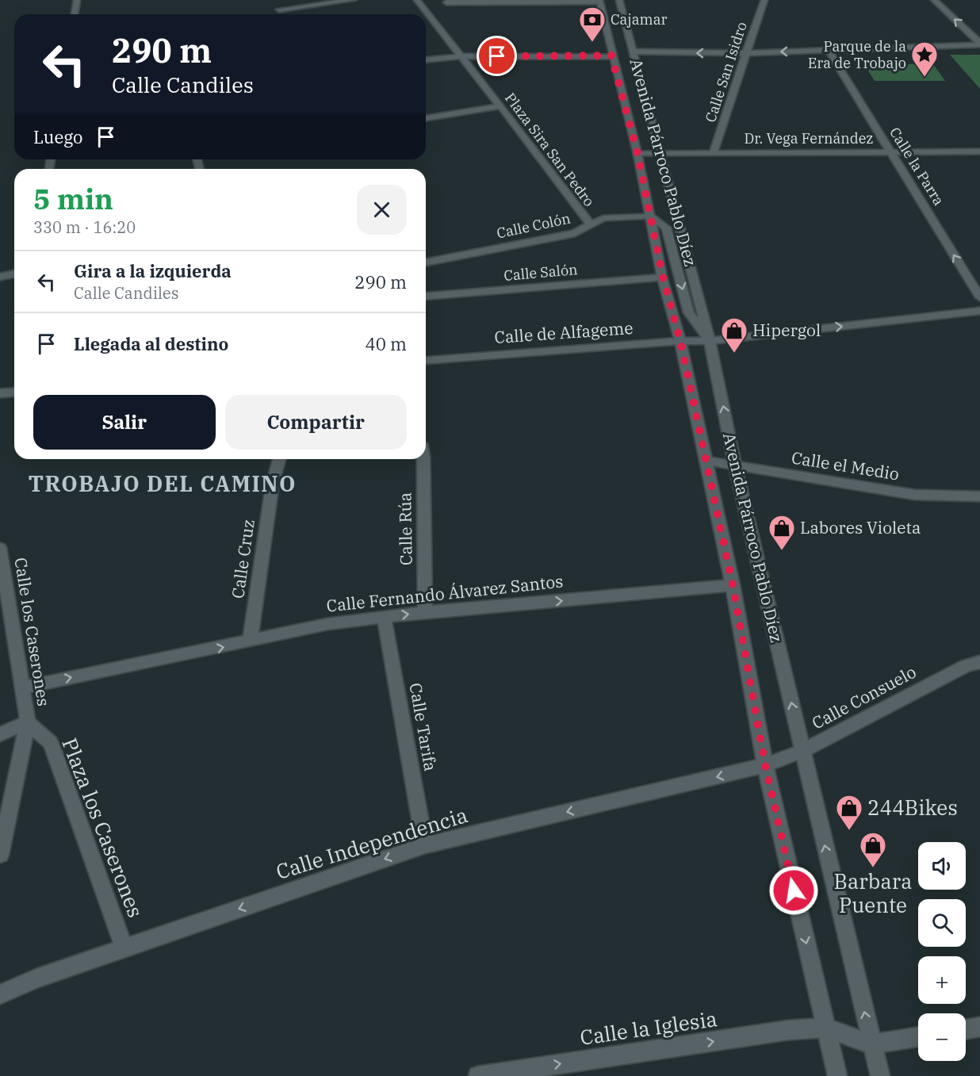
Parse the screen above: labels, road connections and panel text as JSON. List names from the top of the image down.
{
  "streets": {
    "street": [
      "Calle San Isidro",
      "Dr. Vega Fernández",
      "Plaza Sira San Pedro",
      "Avenida Párroco Pablo Díez",
      "Calle la Parra",
      "Calle Colón",
      "Calle Salón",
      "Calle de Alfageme",
      "Calle el Medio",
      "Calle Rúa",
      "Calle Cruz",
      "Calle Fernando Álvarez Santos",
      "Calle los Caserones",
      "Calle Consuelo",
      "Calle Tarifa",
      "Plaza los Caserones",
      "Calle Independencia",
      "Calle la Iglesia"
    ]
  },
  "crossings": [
    ["Calle San Isidro", "Dr. Vega Fernández"],
    ["Dr. Vega Fernández", "Avenida Párroco Pablo Díez"],
    ["Dr. Vega Fernández", "Calle la Parra"],
    ["Plaza Sira San Pedro", "Calle Colón"],
    ["Avenida Párroco Pablo Díez", "Calle Colón"],
    ["Avenida Párroco Pablo Díez", "Calle Salón"],
    ["Avenida Párroco Pablo Díez", "Calle de Alfageme"],
    ["Avenida Párroco Pablo Díez", "Calle el Medio"],
    ["Avenida Párroco Pablo Díez", "Calle Fernando Álvarez Santos"],
    ["Avenida Párroco Pablo Díez", "Calle Consuelo"],
    ["Avenida Párroco Pablo Díez", "Calle Independencia"],
    ["Avenida Párroco Pablo Díez", "Calle la Iglesia"],
    ["Calle Rúa", "Calle Fernando Álvarez Santos"],
    ["Calle Cruz", "Calle Fernando Álvarez Santos"],
    ["Calle Fernando Álvarez Santos", "Calle los Caserones"],
    ["Calle Fernando Álvarez Santos", "Calle Tarifa"],
    ["Calle los Caserones", "Plaza los Caserones"],
    ["Calle Consuelo", "Calle Independencia"],
    ["Calle Tarifa", "Calle Independencia"],
    ["Plaza los Caserones", "Calle Independencia"]
  ],
  "one_way": [
    "Calle la Parra",
    "Calle de Alfageme",
    "Calle Fernando Álvarez Santos",
    "Calle Independencia",
    "Calle la Iglesia"
  ],
  "districts": ["TROBAJO DEL CAMINO"],
  "places": {
    "bank": ["Cajamar"],
    "place": ["Parque de la Era de Trobajo"],
    "shop": [
      "Hipergol",
      "Labores Violeta",
      "244Bikes",
      "Barbara Puente"
    ]
  },
  "page": {
    "turn": ["290 m", "Calle Candiles"],
    "then": "Luego",
    "heading": ["5 min", "330 m · 16:20"],
    "list": [
      {
        "name": "Gira a la izquierda",
        "note": "Calle Candiles",
        "value": "290 m"
      },
      {
        "name": "Llegada al destino",
        "value": "40 m"
      }
    ],
    "buttons": ["Salir", "Compartir"],
    "map_buttons": ["+", "−"]
  }
}
